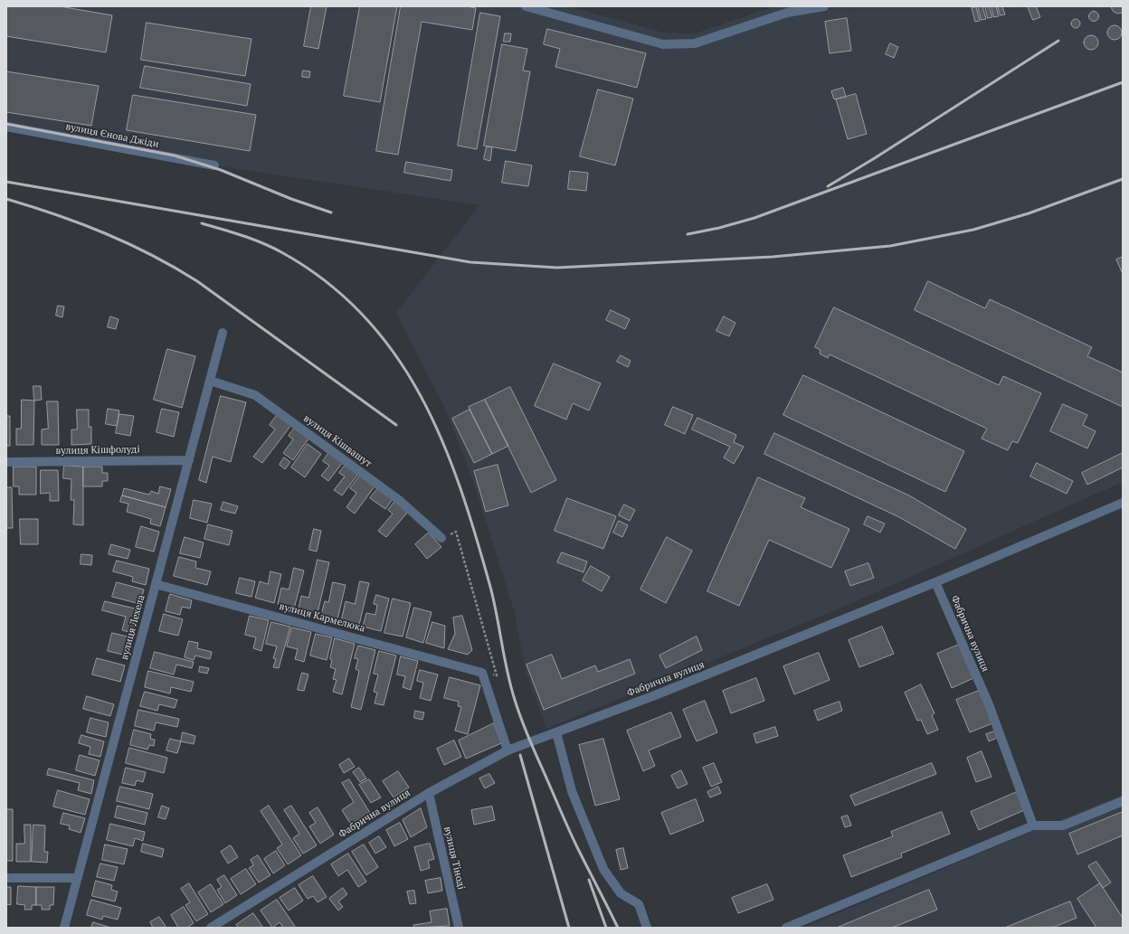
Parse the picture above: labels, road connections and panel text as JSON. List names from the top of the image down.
{
  "streets": {
    "street": [
      "вулиця Єнова Джіди",
      "вулиця Кішвашут",
      "вулиця Кішфолуді",
      "вулиця Кармелюка",
      "вулиця Лехела",
      "Фабрична вулиця",
      "вулиця Тіноді"
    ]
  },
  "crossings": [
    ["вулиця Кішвашут", "вулиця Лехела"],
    ["вулиця Кішфолуді", "вулиця Лехела"],
    ["вулиця Кармелюка", "вулиця Лехела"],
    ["Фабрична вулиця", "вулиця Тіноді"]
  ]
}
